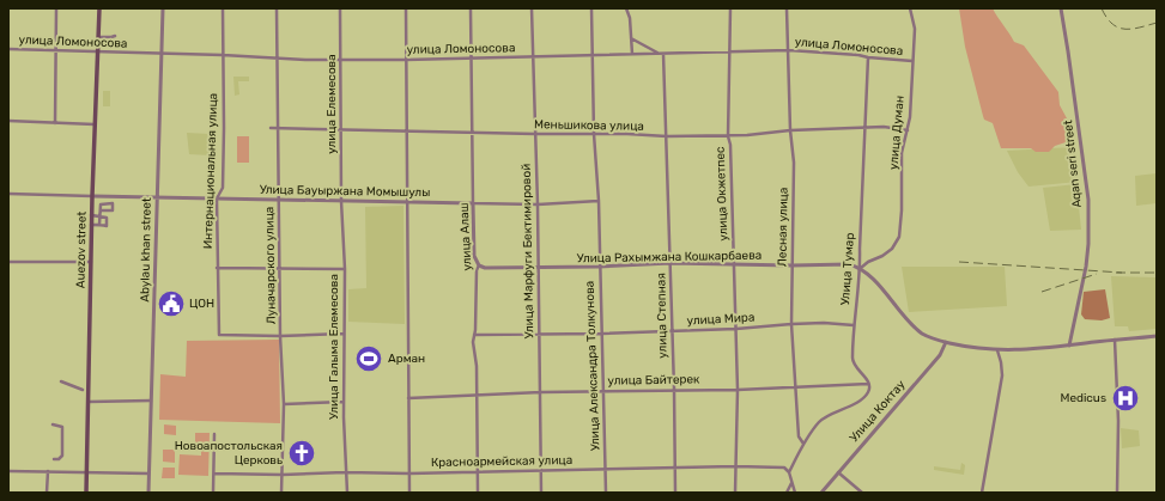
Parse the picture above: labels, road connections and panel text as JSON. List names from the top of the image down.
{
  "streets": {
    "main road": ["Auezov street"],
    "street": [
      "улица Ломоносова",
      "улица Елемесова",
      "Меньшикова улица",
      "улица Думан",
      "Aqan seri street",
      "Интернациональная улица",
      "Улица Бауыржана Момышулы",
      "улица Окжетпес",
      "Лесная улица",
      "улица Алаш",
      "Abylau khan street",
      "Улица Марфуги Бектимировой",
      "Улица Рахымжана Кошкарбаева",
      "Луначарского улица",
      "Улица Тумар",
      "улица Степная",
      "улица Мира",
      "Улица Галыма Елемесова",
      "Улица Александра Толкунова",
      "улица Байтерек",
      "Улица Коктау",
      "Красноармейская улица"
    ]
  },
  "crossings": [
    ["улица Ломоносова", "улица Елемесова"],
    ["улица Ломоносова", "улица Думан"],
    ["улица Ломоносова", "Интернациональная улица"],
    ["улица Ломоносова", "улица Окжетпес"],
    ["улица Ломоносова", "Лесная улица"],
    ["улица Ломоносова", "улица Алаш"],
    ["улица Ломоносова", "Auezov street"],
    ["улица Ломоносова", "Abylau khan street"],
    ["улица Ломоносова", "Улица Марфуги Бектимировой"],
    ["улица Ломоносова", "Луначарского улица"],
    ["улица Ломоносова", "Улица Тумар"],
    ["улица Ломоносова", "улица Степная"],
    ["улица Ломоносова", "Улица Александра Толкунова"],
    ["улица Елемесова", "Меньшикова улица"],
    ["улица Елемесова", "Улица Бауыржана Момышулы"],
    ["улица Елемесова", "Улица Галыма Елемесова"],
    ["Меньшикова улица", "улица Думан"],
    ["Меньшикова улица", "улица Окжетпес"],
    ["Меньшикова улица", "Лесная улица"],
    ["Меньшикова улица", "улица Алаш"],
    ["Меньшикова улица", "Улица Марфуги Бектимировой"],
    ["Меньшикова улица", "Луначарского улица"],
    ["Меньшикова улица", "Улица Тумар"],
    ["Меньшикова улица", "улица Степная"],
    ["Меньшикова улица", "Улица Александра Толкунова"],
    ["улица Думан", "Улица Рахымжана Кошкарбаева"],
    ["улица Думан", "Улица Тумар"],
    ["Интернациональная улица", "Улица Бауыржана Момышулы"],
    ["Интернациональная улица", "Луначарского улица"],
    ["Улица Бауыржана Момышулы", "улица Алаш"],
    ["Улица Бауыржана Момышулы", "Auezov street"],
    ["Улица Бауыржана Момышулы", "Abylau khan street"],
    ["Улица Бауыржана Момышулы", "Улица Марфуги Бектимировой"],
    ["Улица Бауыржана Момышулы", "Луначарского улица"],
    ["Улица Бауыржана Момышулы", "Улица Галыма Елемесова"],
    ["Улица Бауыржана Момышулы", "Улица Александра Толкунова"],
    ["улица Окжетпес", "Улица Рахымжана Кошкарбаева"],
    ["улица Окжетпес", "улица Мира"],
    ["улица Окжетпес", "улица Байтерек"],
    ["улица Окжетпес", "Красноармейская улица"],
    ["Лесная улица", "Улица Рахымжана Кошкарбаева"],
    ["Лесная улица", "улица Мира"],
    ["Лесная улица", "улица Байтерек"],
    ["улица Алаш", "Улица Рахымжана Кошкарбаева"],
    ["улица Алаш", "улица Мира"],
    ["улица Алаш", "улица Байтерек"],
    ["улица Алаш", "Красноармейская улица"],
    ["Улица Марфуги Бектимировой", "Улица Рахымжана Кошкарбаева"],
    ["Улица Марфуги Бектимировой", "улица Мира"],
    ["Улица Марфуги Бектимировой", "улица Байтерек"],
    ["Улица Марфуги Бектимировой", "Красноармейская улица"],
    ["Улица Рахымжана Кошкарбаева", "Улица Тумар"],
    ["Улица Рахымжана Кошкарбаева", "улица Степная"],
    ["Улица Рахымжана Кошкарбаева", "Улица Александра Толкунова"],
    ["Луначарского улица", "Красноармейская улица"],
    ["Улица Тумар", "улица Мира"],
    ["Улица Тумар", "улица Байтерек"],
    ["улица Степная", "улица Мира"],
    ["улица Степная", "улица Байтерек"],
    ["улица Степная", "Красноармейская улица"],
    ["улица Мира", "Улица Александра Толкунова"],
    ["Улица Галыма Елемесова", "Красноармейская улица"],
    ["Улица Александра Толкунова", "улица Байтерек"],
    ["Улица Александра Толкунова", "Красноармейская улица"]
  ],
  "places": {
    "public building": ["ЦОН"],
    "sports": ["Арман"],
    "hospital": ["Medicus"],
    "church": ["Новоапостольская Церковь"]
  }
}
